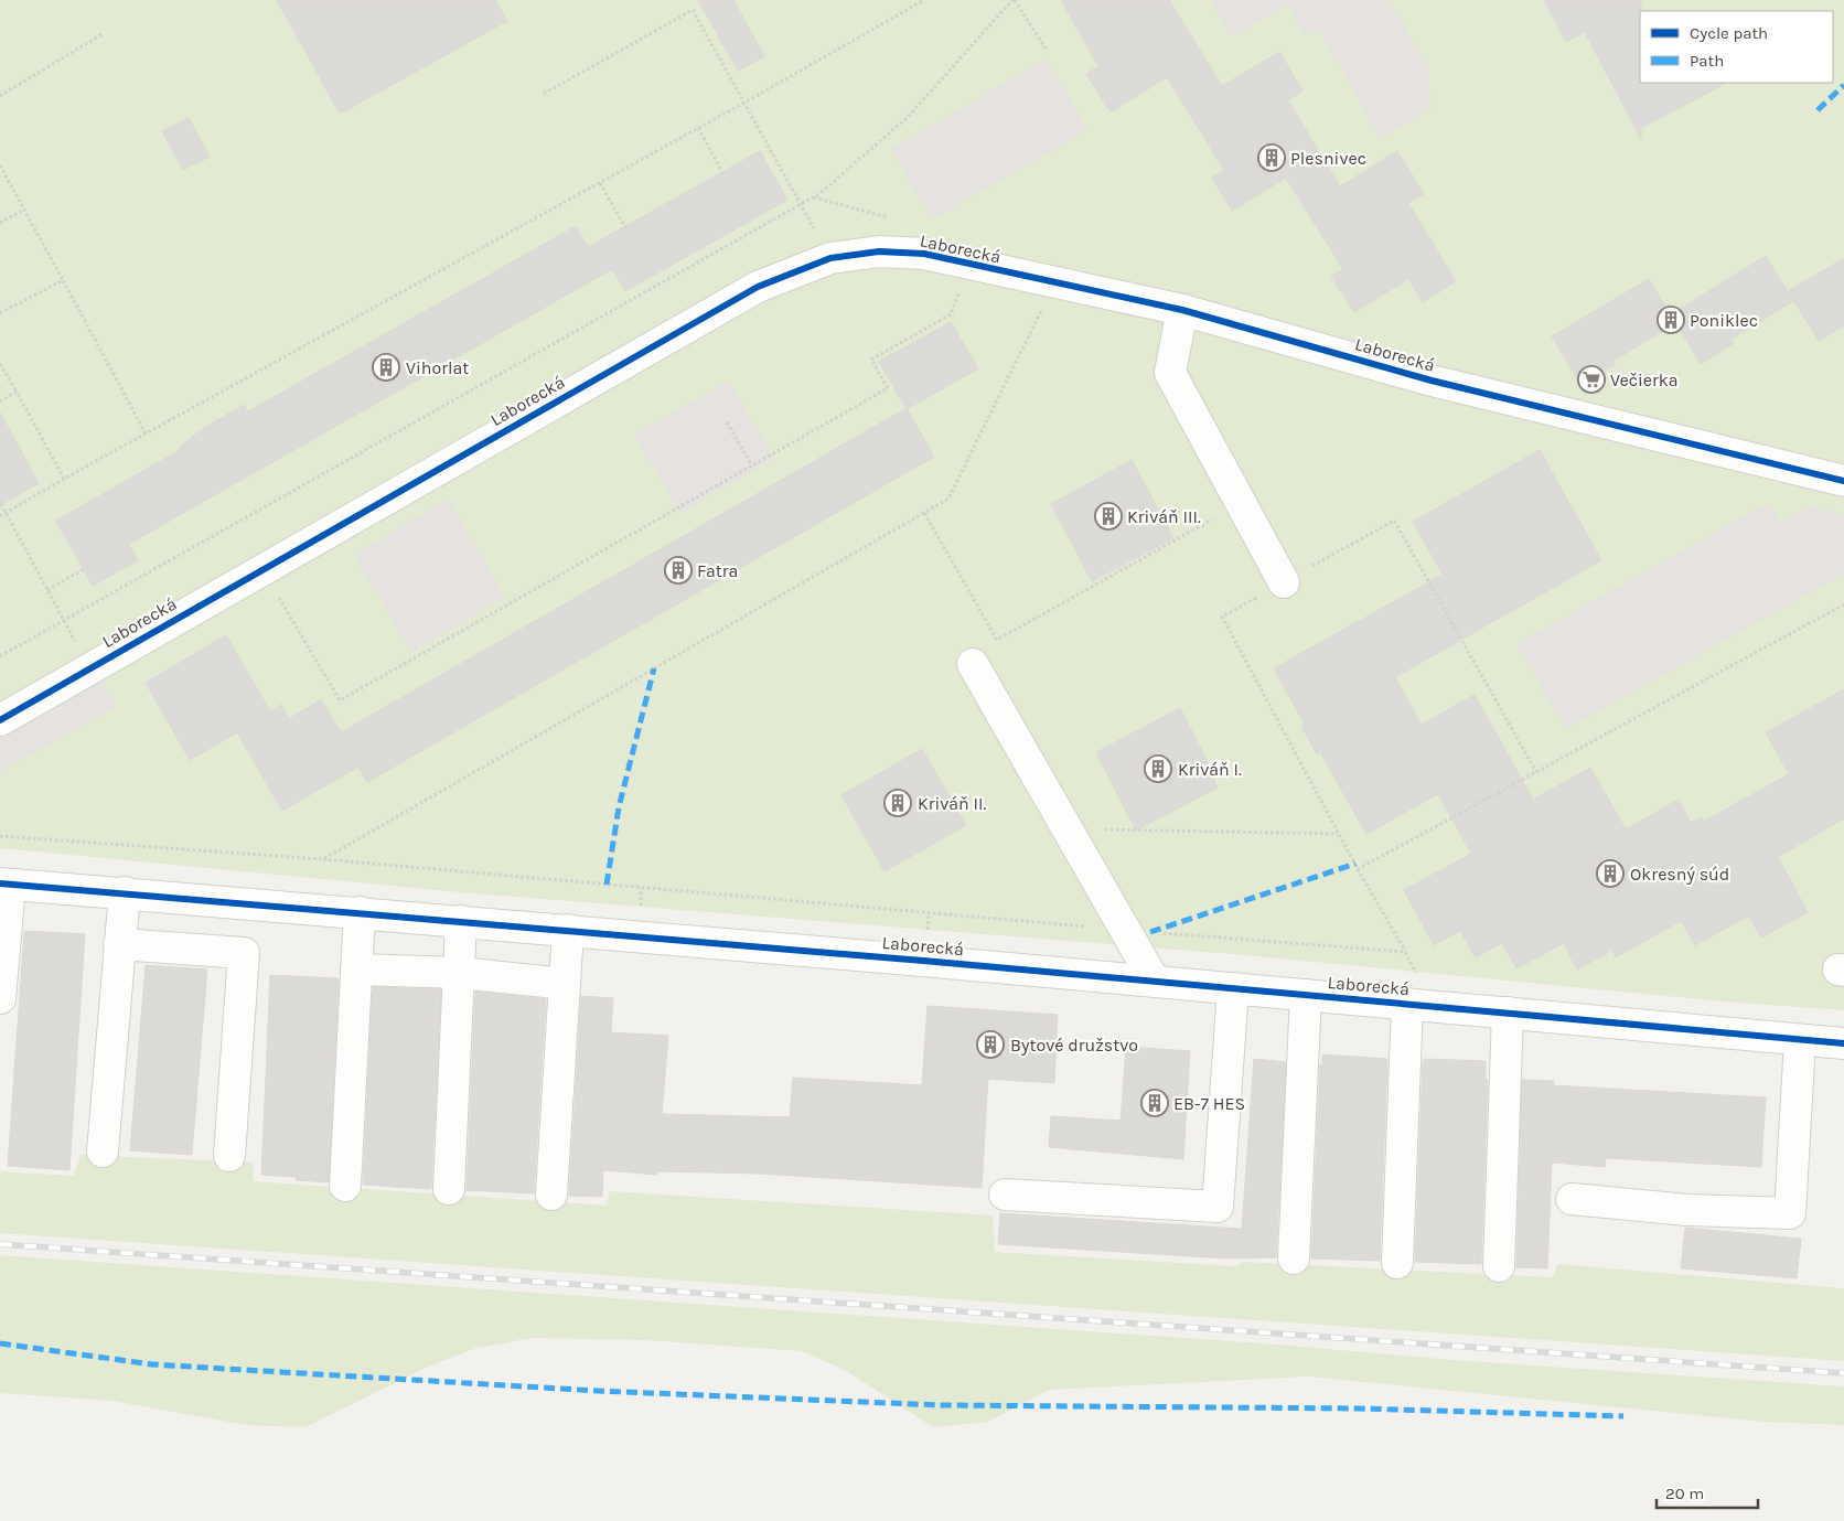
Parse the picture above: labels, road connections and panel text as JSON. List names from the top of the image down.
{
  "streets": {
    "street": ["Laborecká"]
  },
  "places": {
    "building": [
      "Plesnivec",
      "Poniklec",
      "Vihorlat",
      "Kriváň III.",
      "Fatra",
      "Kriváň I.",
      "Kriváň II.",
      "Okresný súd",
      "Bytové družstvo",
      "EB-7 HES"
    ],
    "supermarket": ["Večierka"]
  },
  "legend": ["Cycle path", "Path"],
  "scale_bar": "20 m"
}
